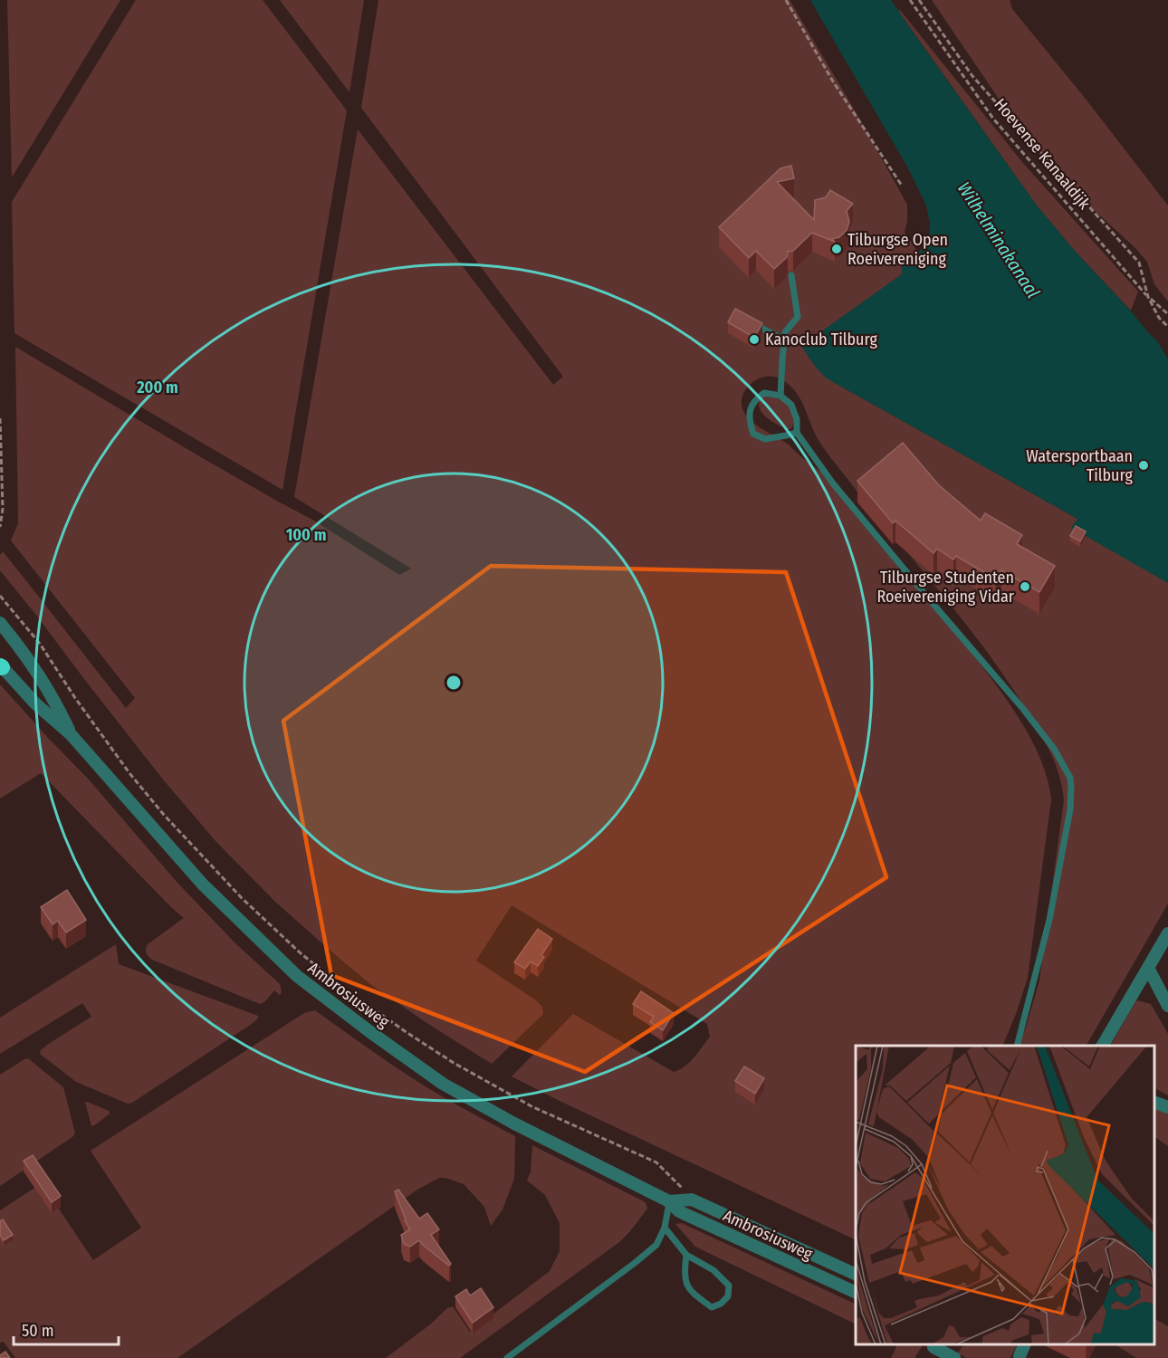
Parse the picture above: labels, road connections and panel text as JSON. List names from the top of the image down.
{
  "streets": {
    "street": ["Ambrosiusweg"],
    "path": ["Hoevense Kanaaldijk"]
  },
  "water": ["Wilhelminakanaal"],
  "places": [
    "Tilburgse Open Roeivereniging",
    "Kanoclub Tilburg",
    "Watersportbaan Tilburg",
    "Tilburgse Studenten Roeivereniging Vidar"
  ],
  "scale_bar": "50 m",
  "rings": ["200 m", "100 m"]
}
